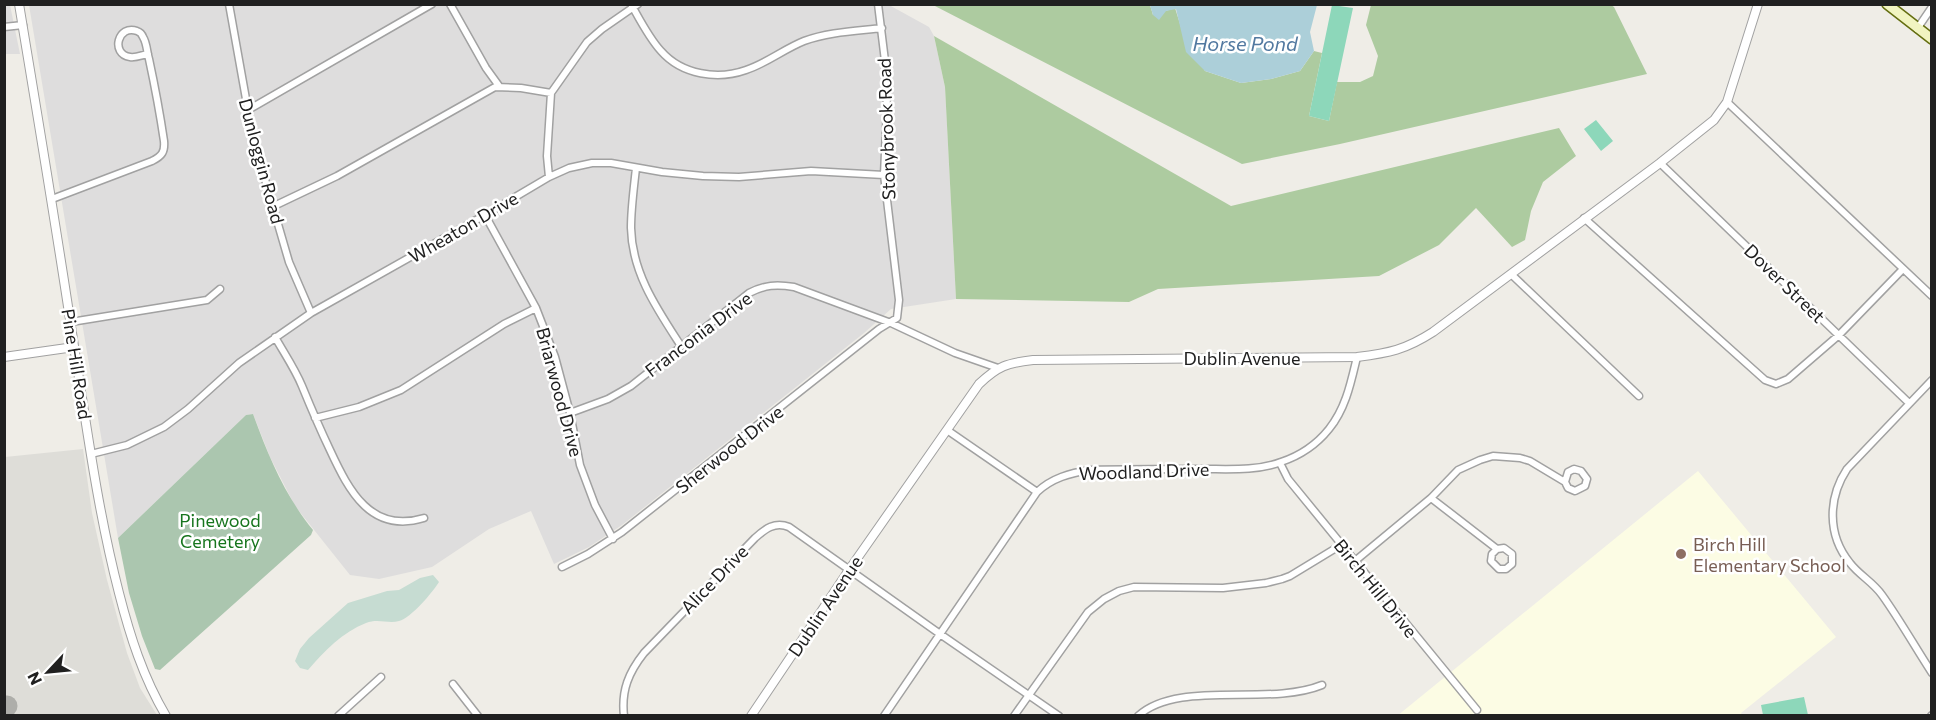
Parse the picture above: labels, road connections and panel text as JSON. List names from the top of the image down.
{
  "streets": {
    "street": [
      "Stonybrook Road",
      "Dunloggin Road",
      "Wheaton Drive",
      "Dover Street",
      "Franconia Drive",
      "Dublin Avenue",
      "Pine Hill Road",
      "Briarwood Drive",
      "Sherwood Drive",
      "Woodland Drive",
      "Alice Drive",
      "Birch Hill Drive"
    ]
  },
  "crossings": [
    ["Stonybrook Road", "Wheaton Drive"],
    ["Stonybrook Road", "Franconia Drive"],
    ["Stonybrook Road", "Sherwood Drive"],
    ["Dunloggin Road", "Wheaton Drive"],
    ["Wheaton Drive", "Pine Hill Road"],
    ["Wheaton Drive", "Briarwood Drive"],
    ["Dover Street", "Dublin Avenue"],
    ["Franconia Drive", "Dublin Avenue"],
    ["Franconia Drive", "Briarwood Drive"],
    ["Franconia Drive", "Sherwood Drive"],
    ["Dublin Avenue", "Woodland Drive"],
    ["Dublin Avenue", "Alice Drive"],
    ["Briarwood Drive", "Sherwood Drive"],
    ["Woodland Drive", "Alice Drive"],
    ["Woodland Drive", "Birch Hill Drive"]
  ],
  "water": ["Horse Pond"],
  "parks": ["Pinewood Cemetery"],
  "places": ["Birch Hill Elementary School"],
  "north": "bottom left"
}
